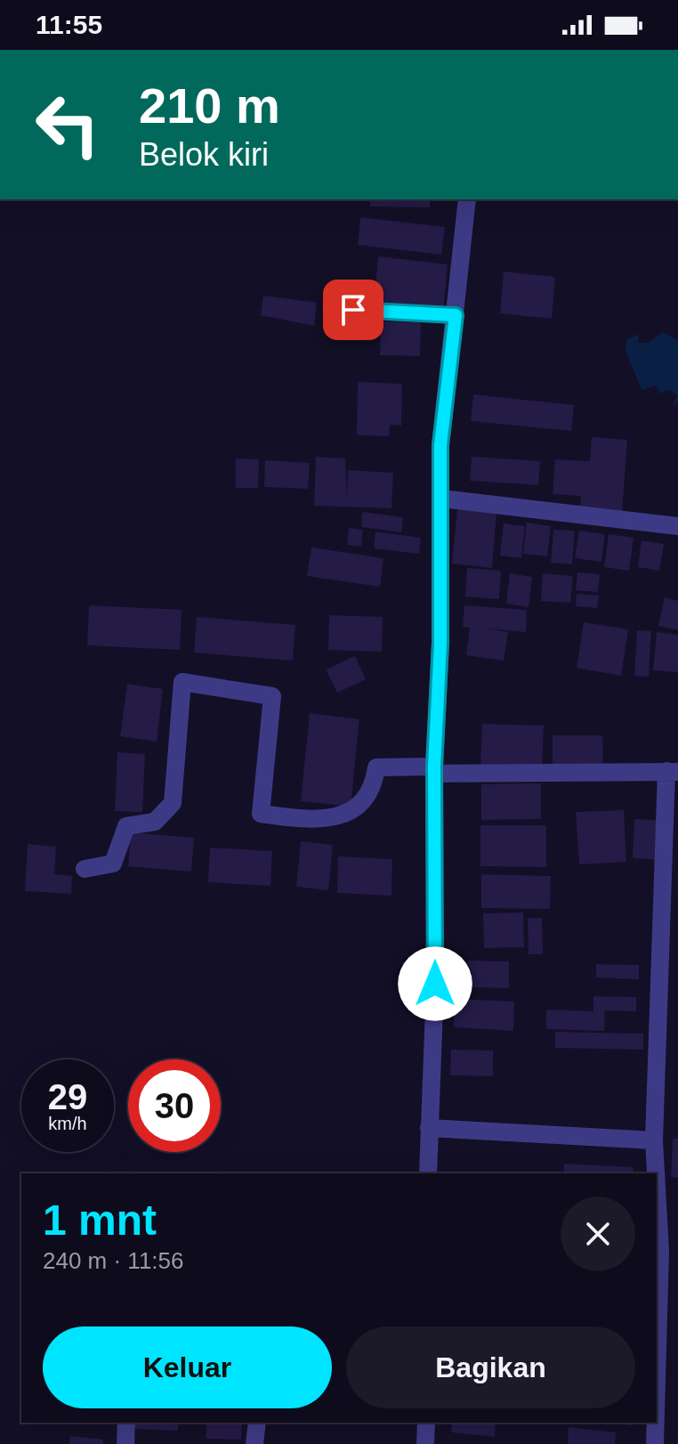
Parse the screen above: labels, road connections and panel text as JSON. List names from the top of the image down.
{
  "page": {
    "status": "11:55",
    "turn": ["210 m", "Belok kiri"],
    "speed": "29 km/h",
    "limit": "30",
    "heading": ["1 mnt", "240 m · 11:56"],
    "buttons": ["Keluar", "Bagikan"]
  }
}
